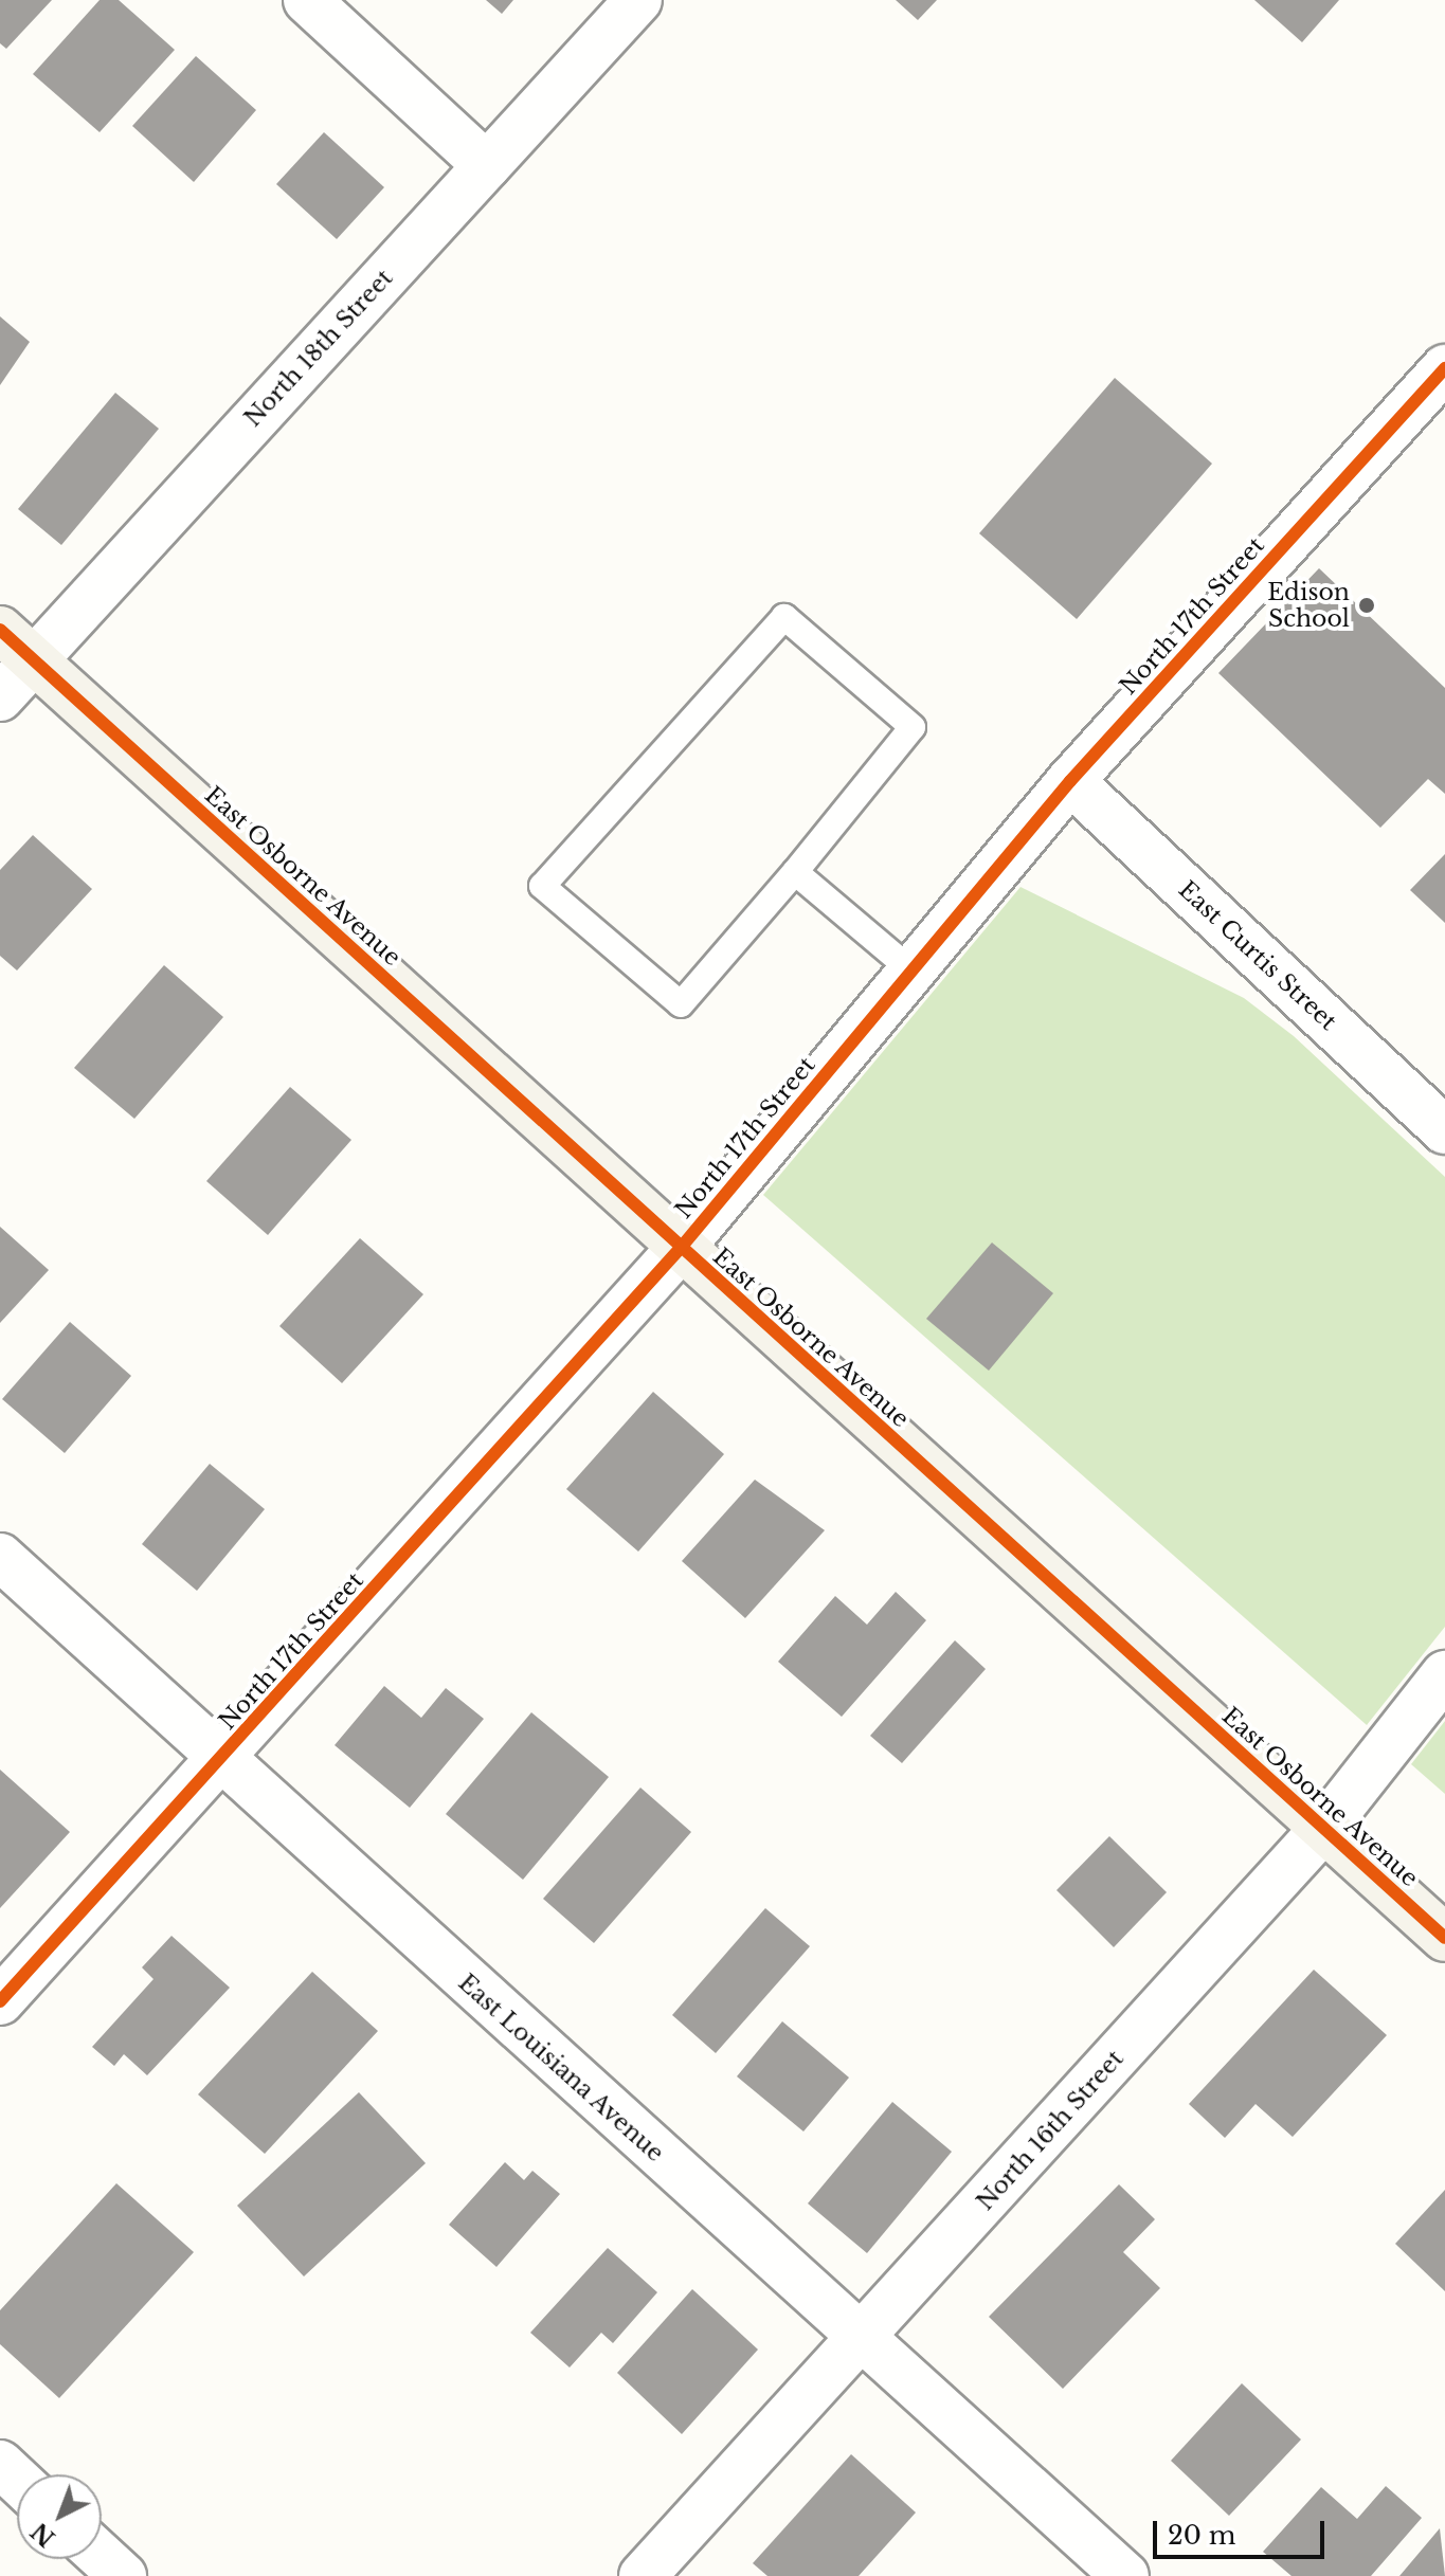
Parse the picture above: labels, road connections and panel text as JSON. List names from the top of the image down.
{
  "streets": {
    "street": [
      "North 18th Street",
      "North 17th Street",
      "East Osborne Avenue",
      "East Curtis Street",
      "East Louisiana Avenue",
      "North 16th Street"
    ]
  },
  "crossings": [
    ["North 18th Street", "East Osborne Avenue"],
    ["North 17th Street", "East Osborne Avenue"],
    ["North 17th Street", "East Curtis Street"],
    ["North 17th Street", "East Louisiana Avenue"],
    ["East Osborne Avenue", "North 16th Street"],
    ["East Louisiana Avenue", "North 16th Street"]
  ],
  "places": ["Edison School"],
  "scale_bar": "20 m",
  "north": "bottom left"
}
